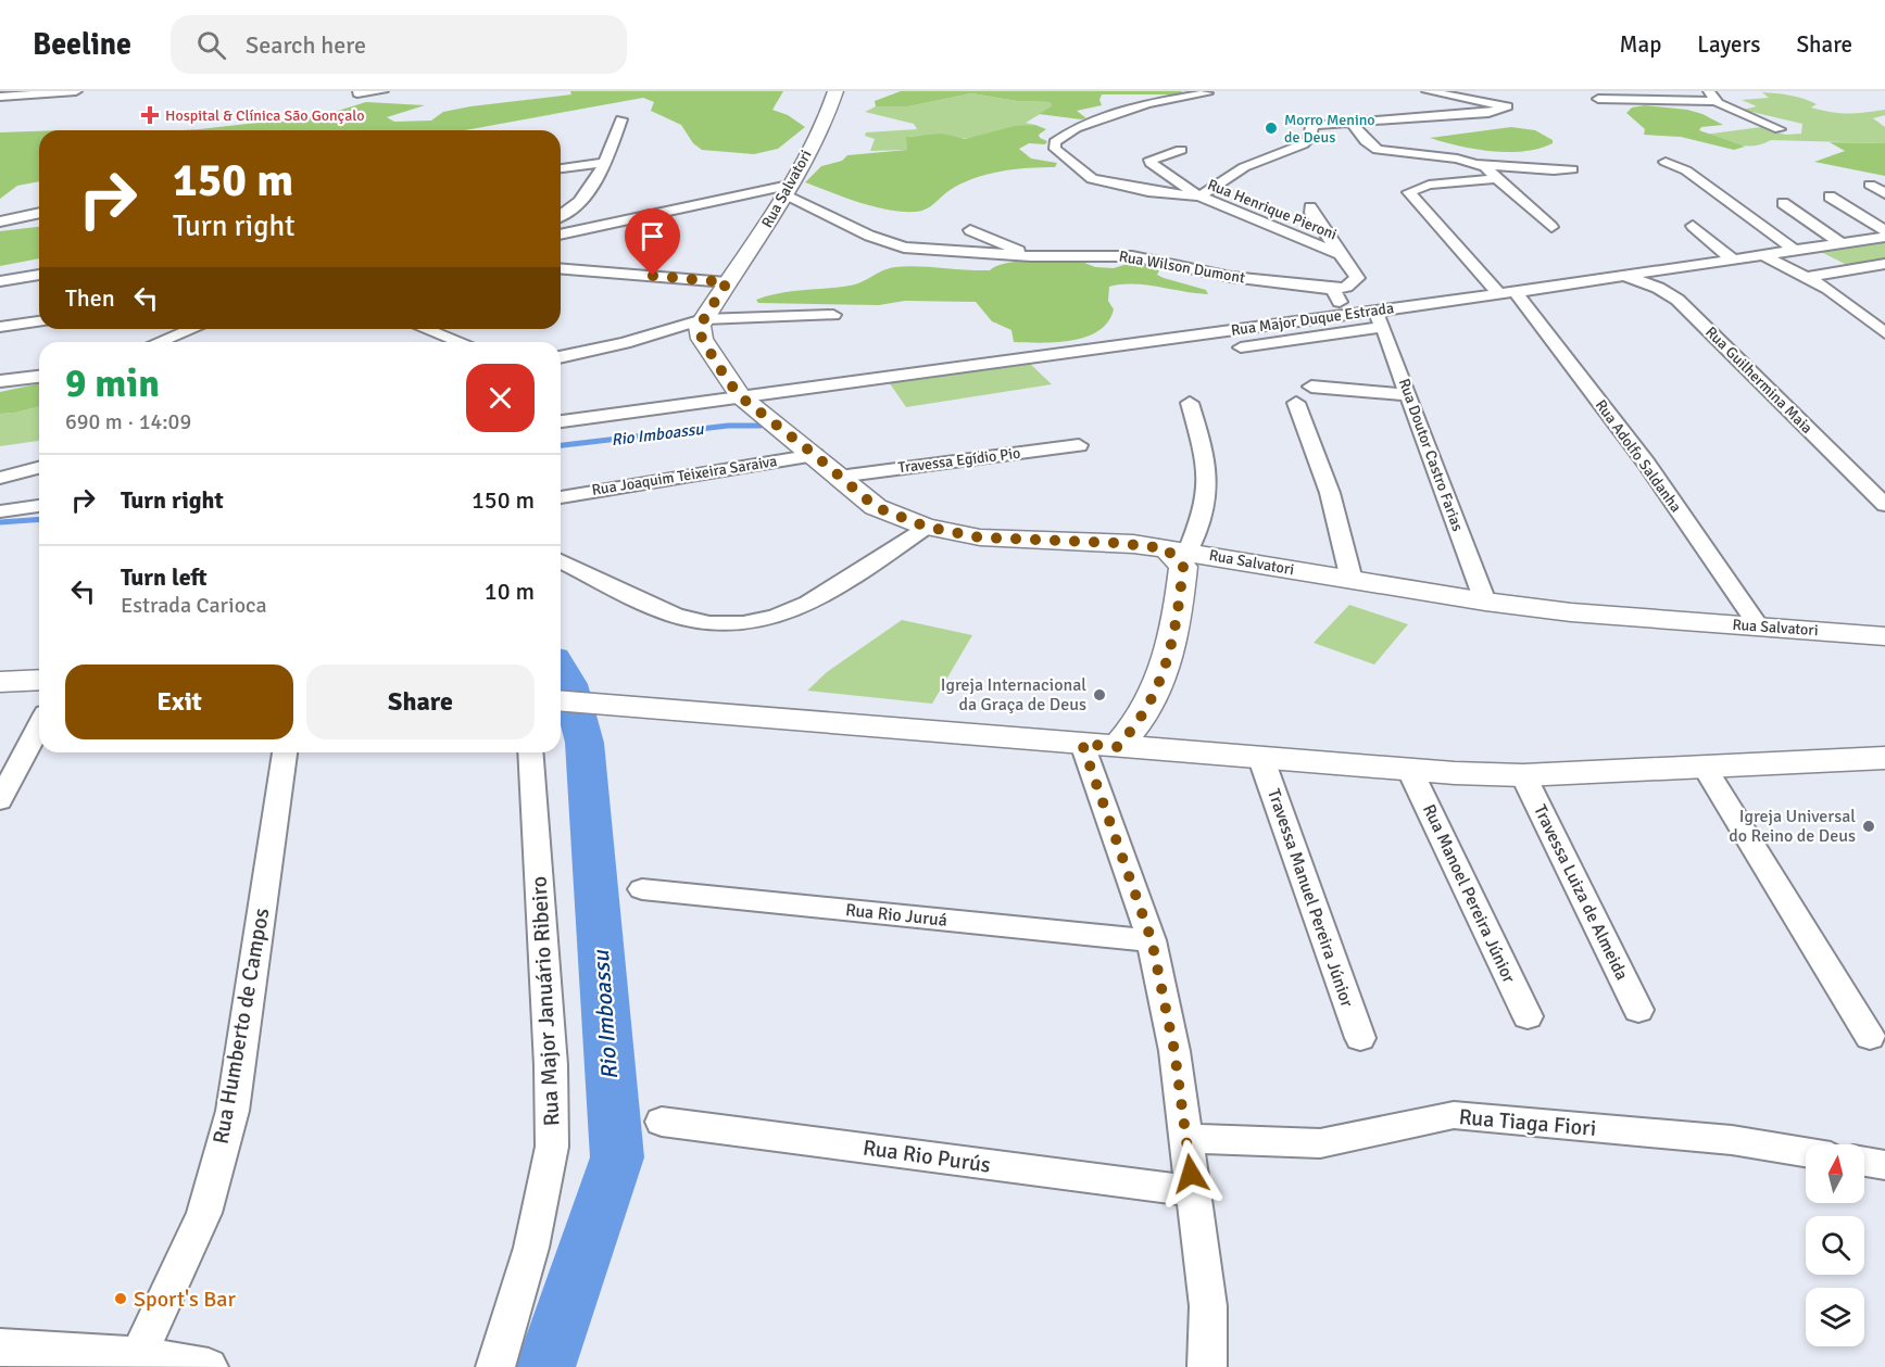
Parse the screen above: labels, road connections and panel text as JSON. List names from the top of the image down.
{
  "streets": {
    "main road": ["Rua Salvatori"],
    "street": [
      "Rua Henrique Pieroni",
      "Rua Wilson Dumont",
      "Rua Major Duque Estrada",
      "Rua Guilhermina Maia",
      "Rua Doutor Castro Farias",
      "Rua Adolfo Saldanha",
      "Travessa Egídio Pio",
      "Rua Joaquim Teixeira Saraiva",
      "Travessa Luiza de Almeida",
      "Rua Manoel Pereira Júnior",
      "Travessa Manuel Pereira Júnior",
      "Rua Rio Juruá",
      "Rua Major Januário Ribeiro",
      "Rua Humberto de Campos",
      "Rua Tiaga Fiori",
      "Rua Rio Purús"
    ]
  },
  "crossings": [
    ["Rua Salvatori", "Rua Wilson Dumont"],
    ["Rua Salvatori", "Rua Doutor Castro Farias"],
    ["Rua Salvatori", "Rua Adolfo Saldanha"],
    ["Rua Major Duque Estrada", "Rua Guilhermina Maia"],
    ["Rua Major Duque Estrada", "Rua Doutor Castro Farias"],
    ["Rua Major Duque Estrada", "Rua Adolfo Saldanha"]
  ],
  "water": ["Rio Imboassu"],
  "places": {
    "health": ["Hospital & Clínica São Gonçalo"],
    "other": [
      "Morro Menino de Deus",
      "Igreja Internacional da Graça de Deus",
      "Igreja Universal do Reino de Deus",
      "Sport's Bar"
    ]
  },
  "north": "top",
  "page": {
    "header": "Beeline",
    "search": "Search here",
    "nav": ["Map", "Layers", "Share"],
    "turn": ["150 m", "Turn right"],
    "then": "Then",
    "heading": ["9 min", "690 m · 14:09"],
    "list": [
      {
        "name": "Turn right",
        "value": "150 m"
      },
      {
        "name": "Turn left",
        "note": "Estrada Carioca",
        "value": "10 m"
      }
    ],
    "buttons": ["Exit", "Share"]
  }
}
